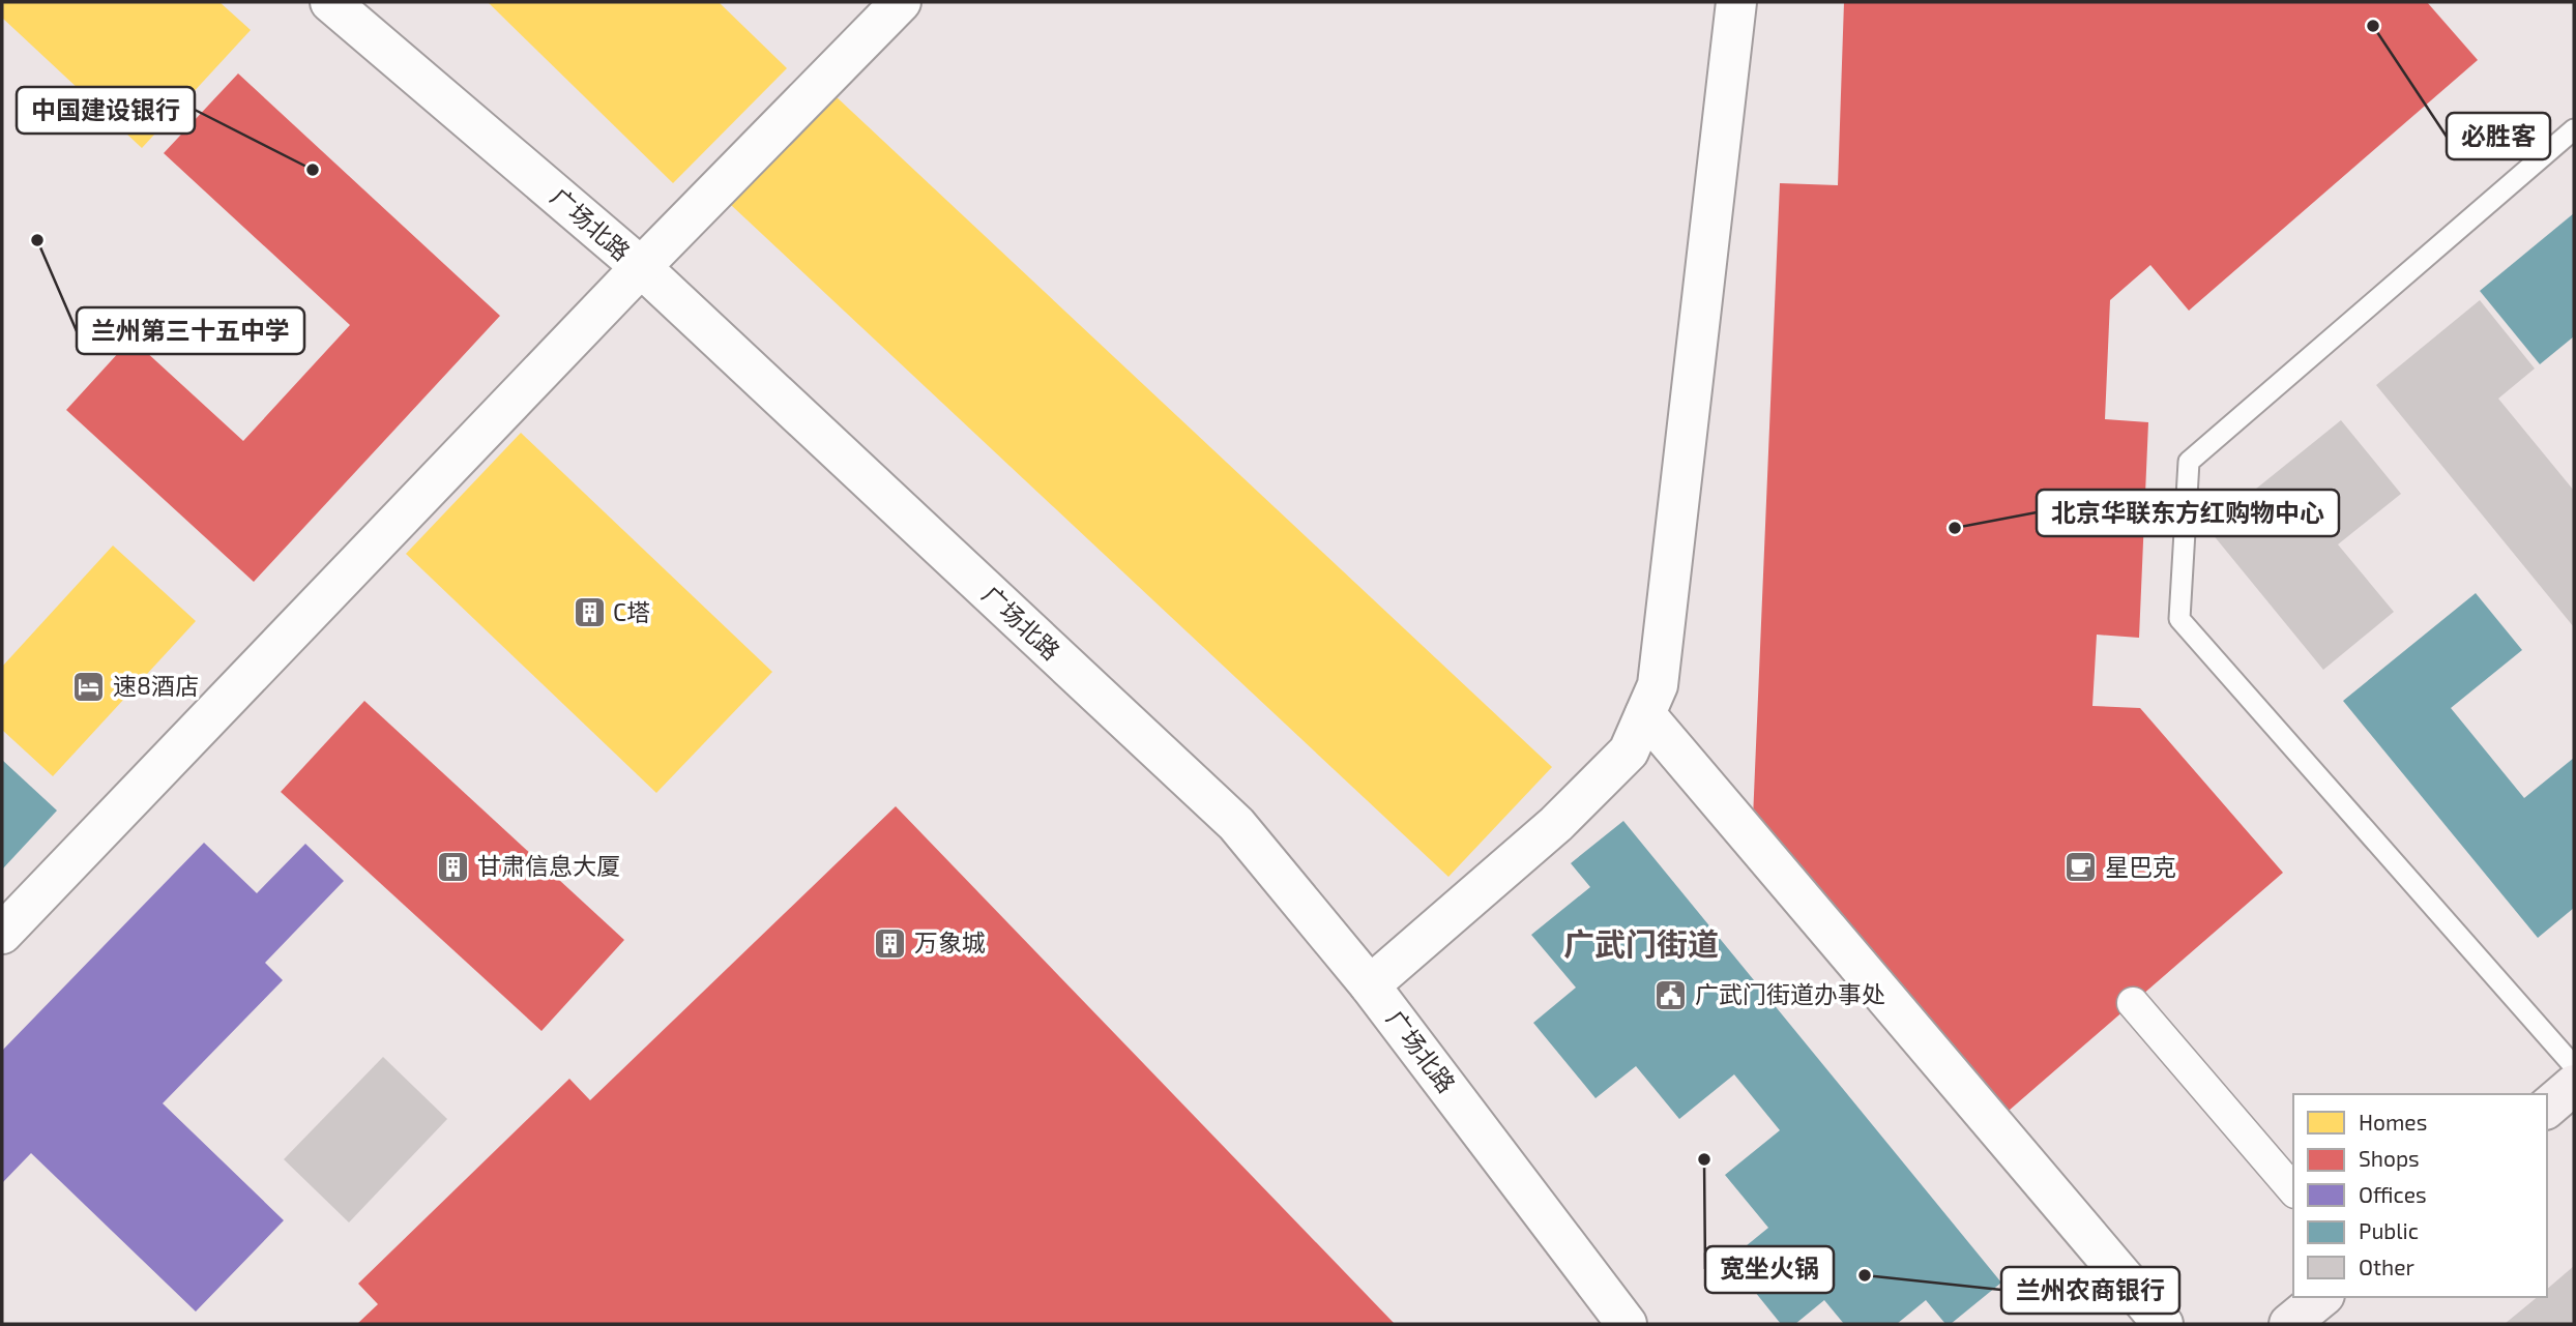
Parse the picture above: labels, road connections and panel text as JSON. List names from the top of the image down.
{
  "streets": {
    "street": ["广场北路"]
  },
  "districts": ["广武门街道"],
  "places": {
    "other": [
      "必胜客",
      "中国建设银行",
      "兰州第三十五中学",
      "北京华联东方红购物中心",
      "宽坐火锅",
      "兰州农商银行"
    ],
    "building": ["C塔", "甘肃信息大厦", "万象城"],
    "hotel": ["速8酒店"],
    "cafe": ["星巴克"],
    "public building": ["广武门街道办事处"]
  },
  "legend": [
    "Homes",
    "Shops",
    "Offices",
    "Public",
    "Other"
  ]
}
